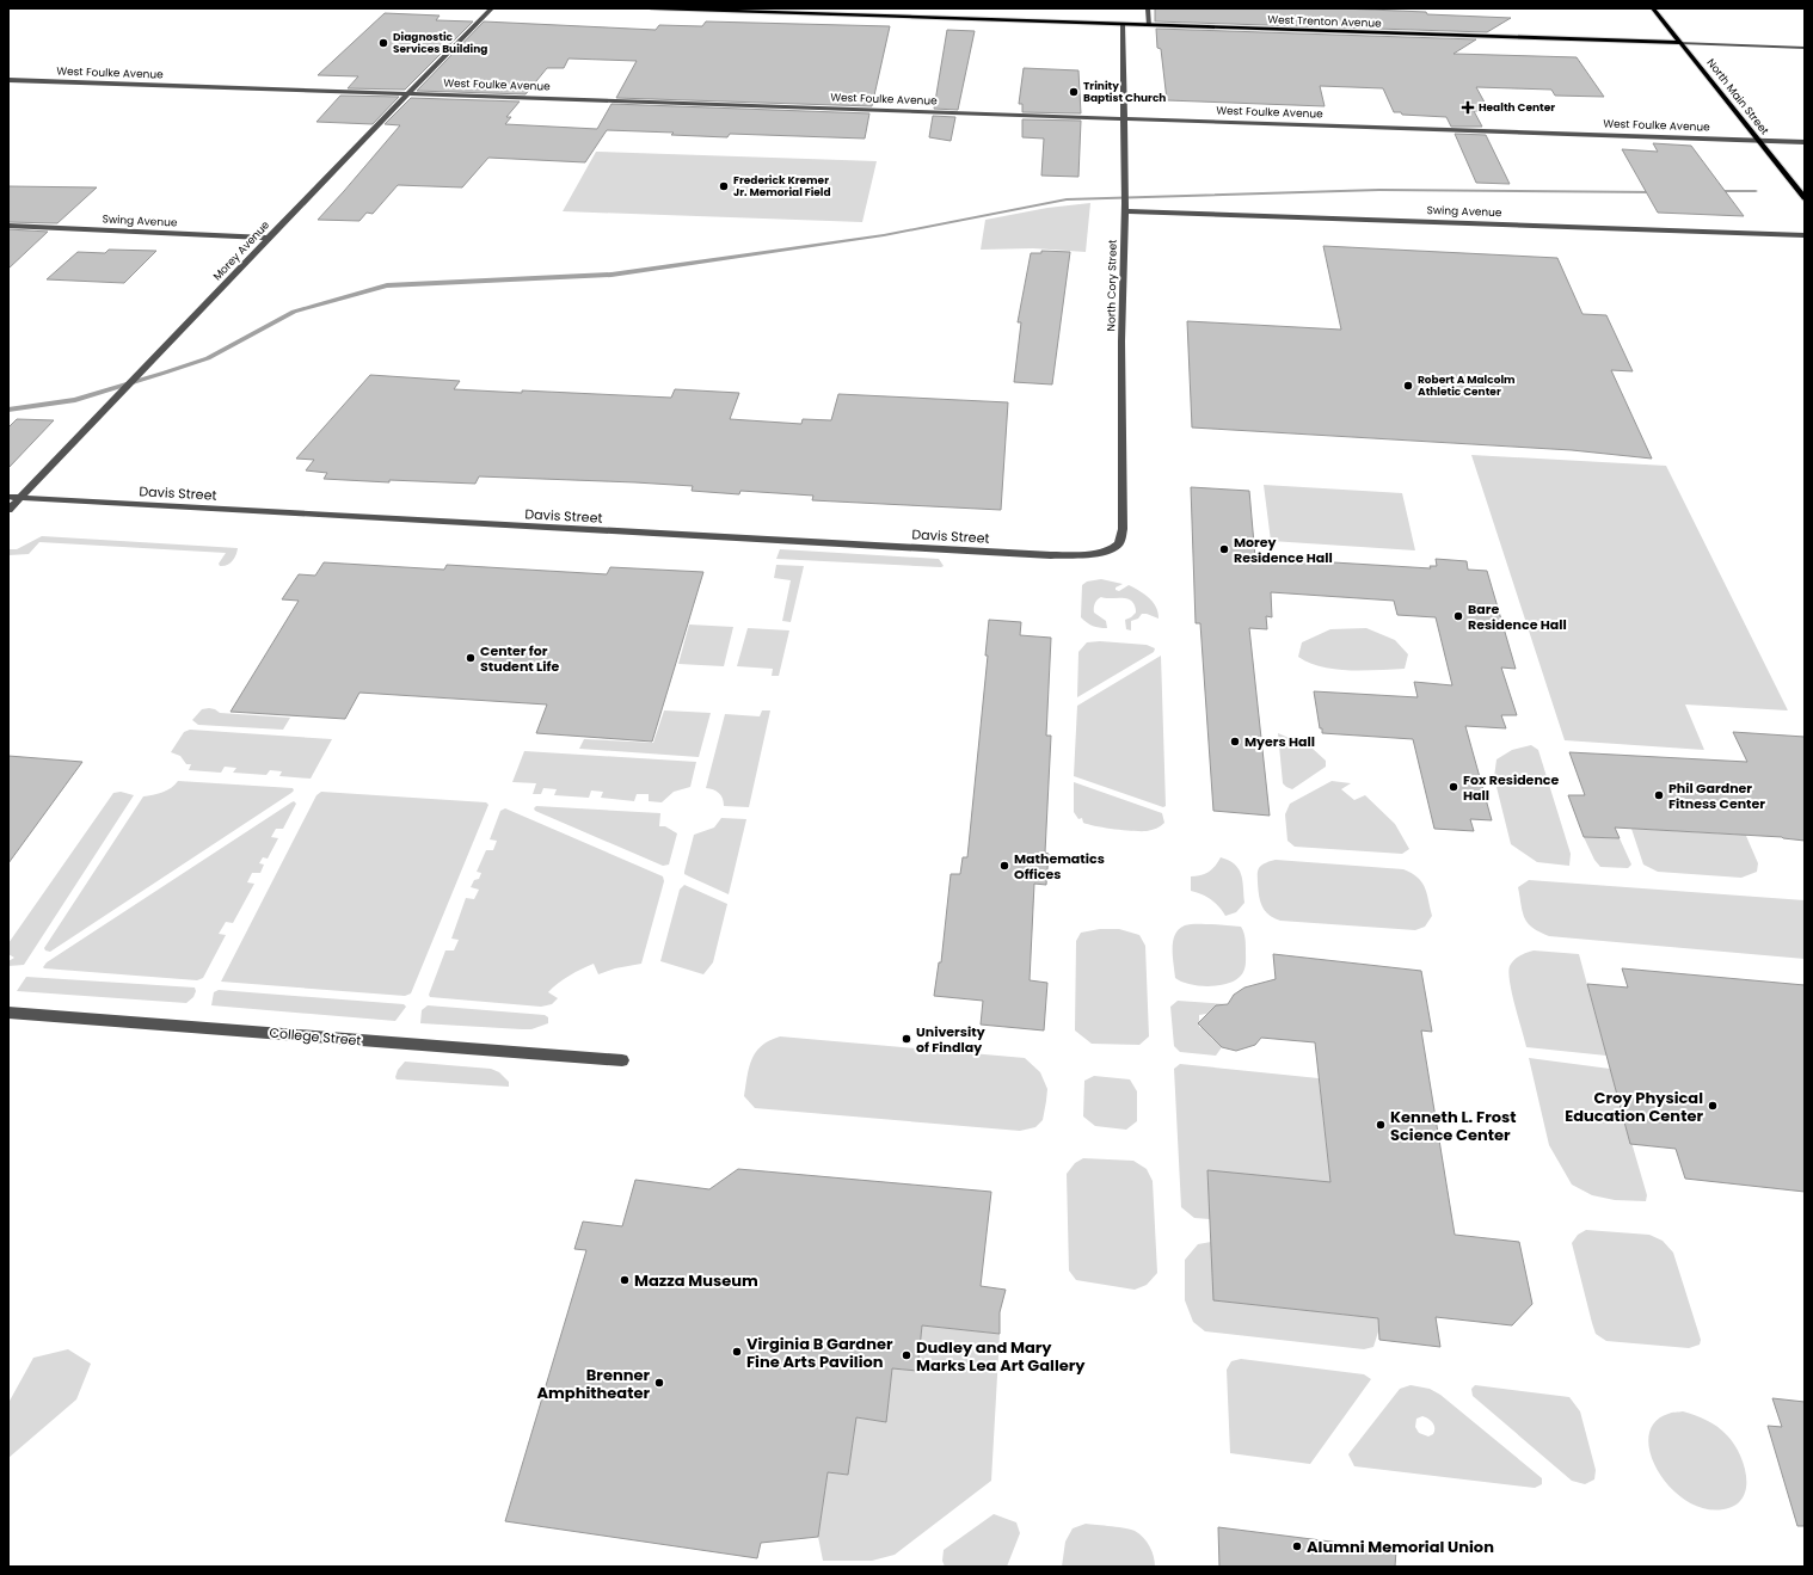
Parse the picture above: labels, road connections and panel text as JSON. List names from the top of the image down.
{
  "streets": {
    "main road": ["West Trenton Avenue", "North Main Street"],
    "street": [
      "West Foulke Avenue",
      "Swing Avenue",
      "Morey Avenue",
      "North Cory Street",
      "Davis Street",
      "College Street"
    ]
  },
  "crossings": [
    ["West Trenton Avenue", "North Main Street"],
    ["West Trenton Avenue", "North Cory Street"],
    ["West Foulke Avenue", "North Main Street"],
    ["West Foulke Avenue", "Morey Avenue"],
    ["West Foulke Avenue", "North Cory Street"],
    ["Swing Avenue", "Morey Avenue"],
    ["Swing Avenue", "North Cory Street"],
    ["Morey Avenue", "Davis Street"],
    ["North Cory Street", "Davis Street"]
  ],
  "places": {
    "other": [
      "Diagnostic Services Building",
      "Trinity Baptist Church",
      "Frederick Kremer Jr. Memorial Field",
      "Robert A Malcolm Athletic Center",
      "Morey Residence Hall",
      "Bare Residence Hall",
      "Center for Student Life",
      "Myers Hall",
      "Fox Residence Hall",
      "Phil Gardner Fitness Center",
      "Mathematics Offices",
      "University of Findlay",
      "Croy Physical Education Center",
      "Kenneth L. Frost Science Center",
      "Mazza Museum",
      "Virginia B Gardner Fine Arts Pavilion",
      "Dudley and Mary Marks Lea Art Gallery",
      "Brenner Amphitheater",
      "Alumni Memorial Union"
    ],
    "health": ["Health Center"]
  }
}
